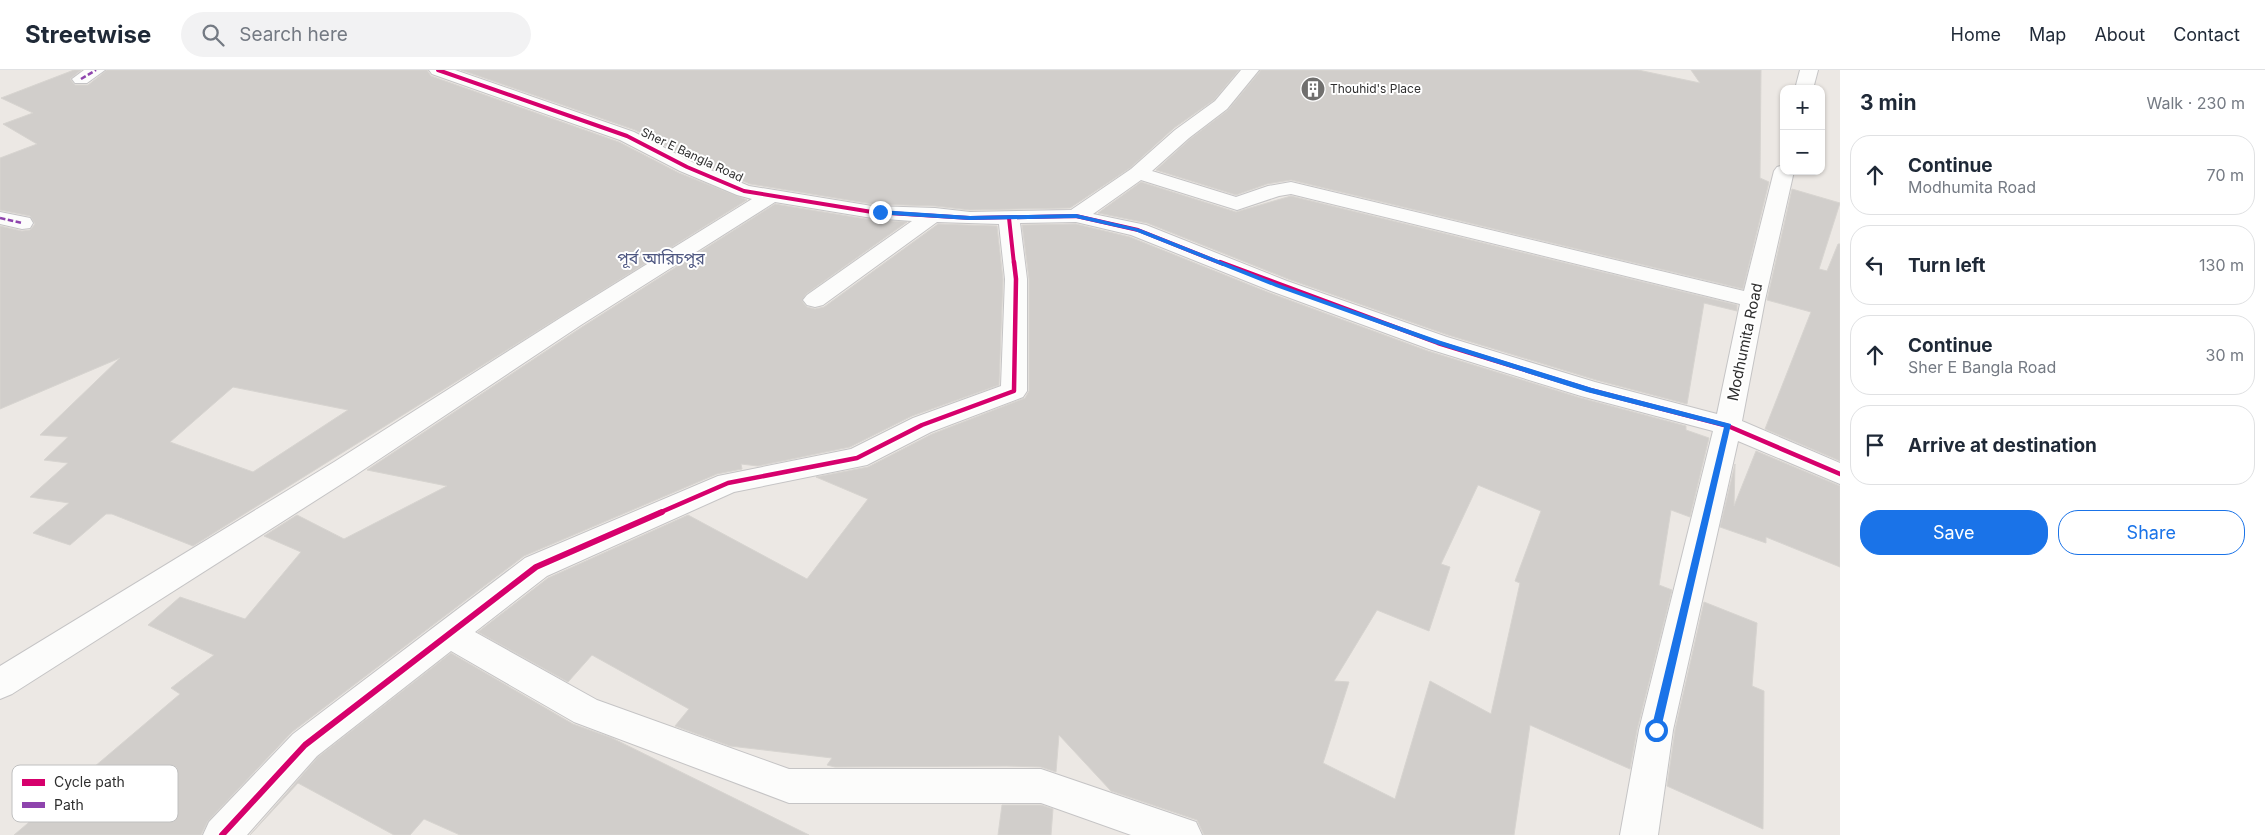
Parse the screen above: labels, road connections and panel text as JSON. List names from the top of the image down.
{
  "streets": {
    "street": ["Sher E Bangla Road", "Modhumita Road"]
  },
  "crossings": [
    ["Sher E Bangla Road", "Modhumita Road"]
  ],
  "districts": ["পূর্ব আরিচপুর"],
  "places": {
    "building": ["Thouhid's Place"]
  },
  "legend": ["Cycle path", "Path"],
  "page": {
    "header": "Streetwise",
    "search": "Search here",
    "nav": [
      "Home",
      "Map",
      "About",
      "Contact"
    ],
    "heading": ["3 min", "Walk · 230 m"],
    "map_buttons": ["+", "−"],
    "list": [
      ["Continue", "Modhumita Road", "70 m"],
      ["Turn left", "130 m"],
      ["Continue", "Sher E Bangla Road", "30 m"],
      "Arrive at destination"
    ],
    "buttons": ["Save", "Share"]
  }
}
